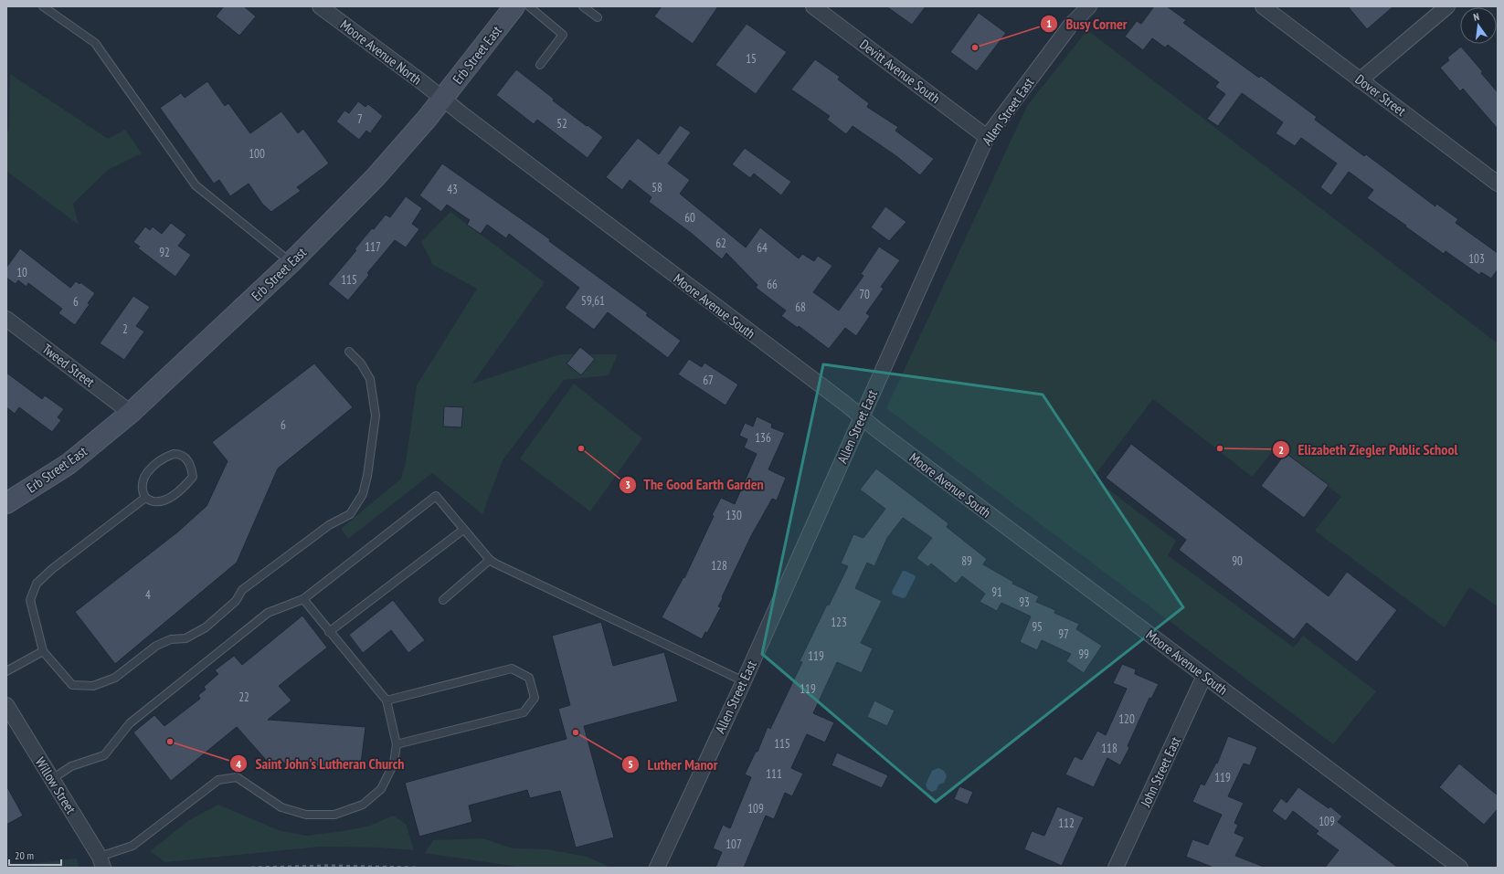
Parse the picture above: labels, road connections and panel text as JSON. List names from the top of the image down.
{
  "streets": {
    "main road": ["Erb Street East"],
    "street": [
      "Moore Avenue North",
      "Devitt Avenue South",
      "Dover Street",
      "Allen Street East",
      "Moore Avenue South",
      "Tweed Street",
      "John Street East",
      "Willow Street"
    ]
  },
  "crossings": [
    ["Moore Avenue North", "Erb Street East"],
    ["Moore Avenue North", "Moore Avenue South"],
    ["Erb Street East", "Moore Avenue South"],
    ["Erb Street East", "Tweed Street"],
    ["Devitt Avenue South", "Allen Street East"],
    ["Allen Street East", "Moore Avenue South"],
    ["Moore Avenue South", "John Street East"]
  ],
  "places": [
    "Busy Corner",
    "The Good Earth Garden",
    "Elizabeth Ziegler Public School",
    "Luther Manor",
    "Saint John's Lutheran Church"
  ],
  "house_numbers": [
    "15",
    "7",
    "52",
    "100",
    "58",
    "43",
    "60",
    "62",
    "117",
    "64",
    "92",
    "103",
    "10",
    "115",
    "66",
    "70",
    "59,61",
    "6",
    "68",
    "2",
    "67",
    "6",
    "136",
    "130",
    "89",
    "90",
    "128",
    "91",
    "4",
    "93",
    "123",
    "95",
    "97",
    "99",
    "119",
    "119",
    "22",
    "120",
    "115",
    "118",
    "111",
    "119",
    "109",
    "109",
    "112",
    "107"
  ],
  "scale_bar": "20 m",
  "north": "top"
}
